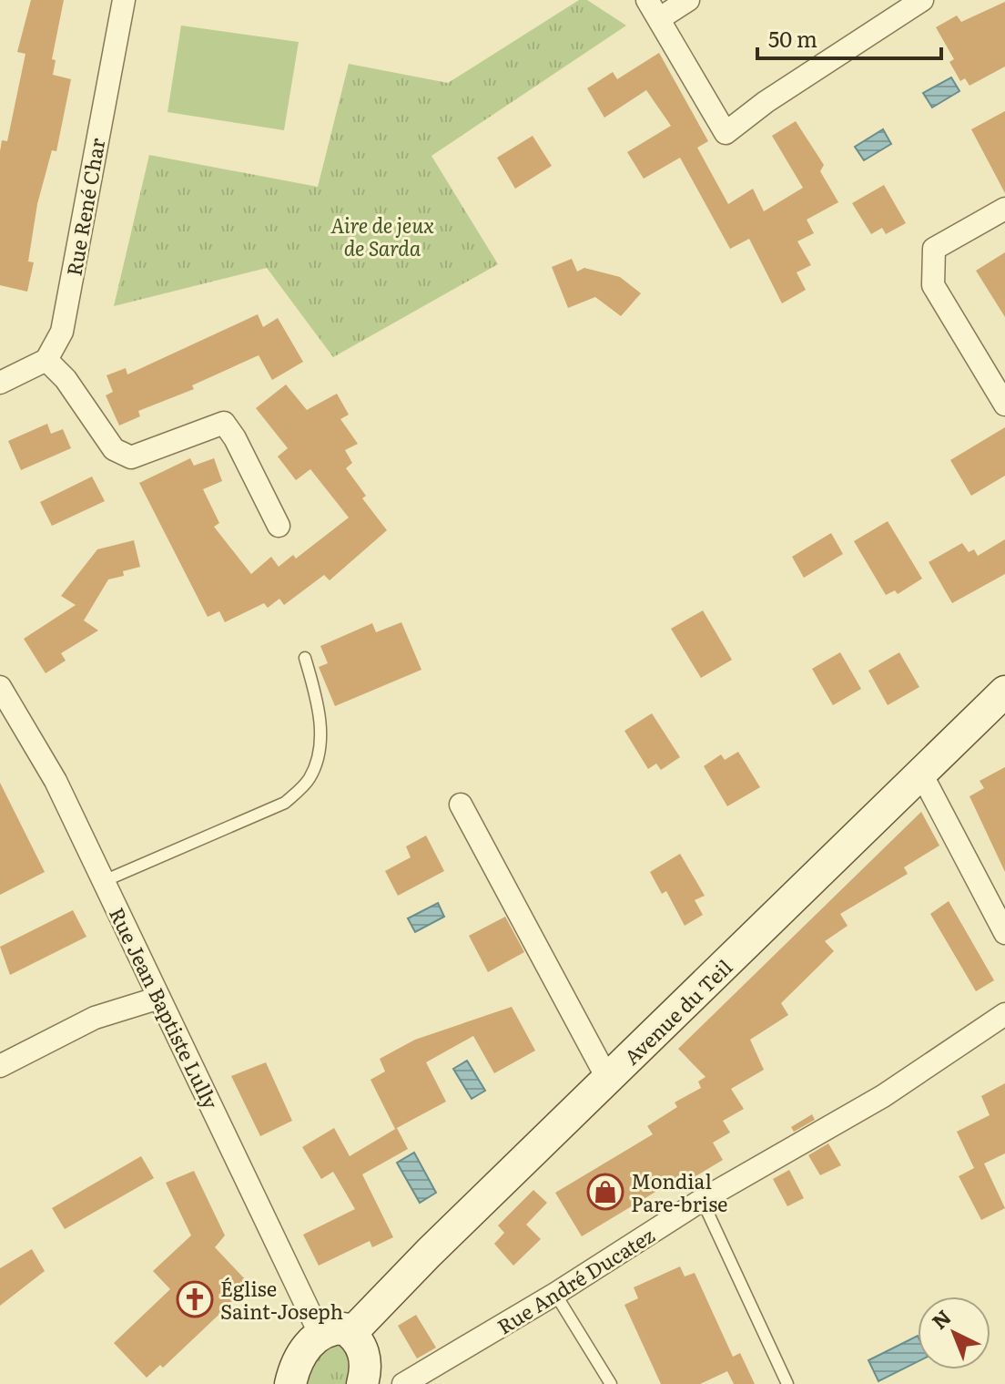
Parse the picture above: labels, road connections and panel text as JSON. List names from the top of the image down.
{
  "streets": {
    "main road": ["Avenue du Teil"],
    "street": ["Rue René Char", "Rue Jean Baptiste Lully", "Rue André Ducatez"]
  },
  "parks": ["Aire de jeux de Sarda"],
  "places": {
    "shop": ["Mondial Pare-brise"],
    "church": ["Église Saint-Joseph"]
  },
  "scale_bar": "50 m",
  "north": "top left"
}
